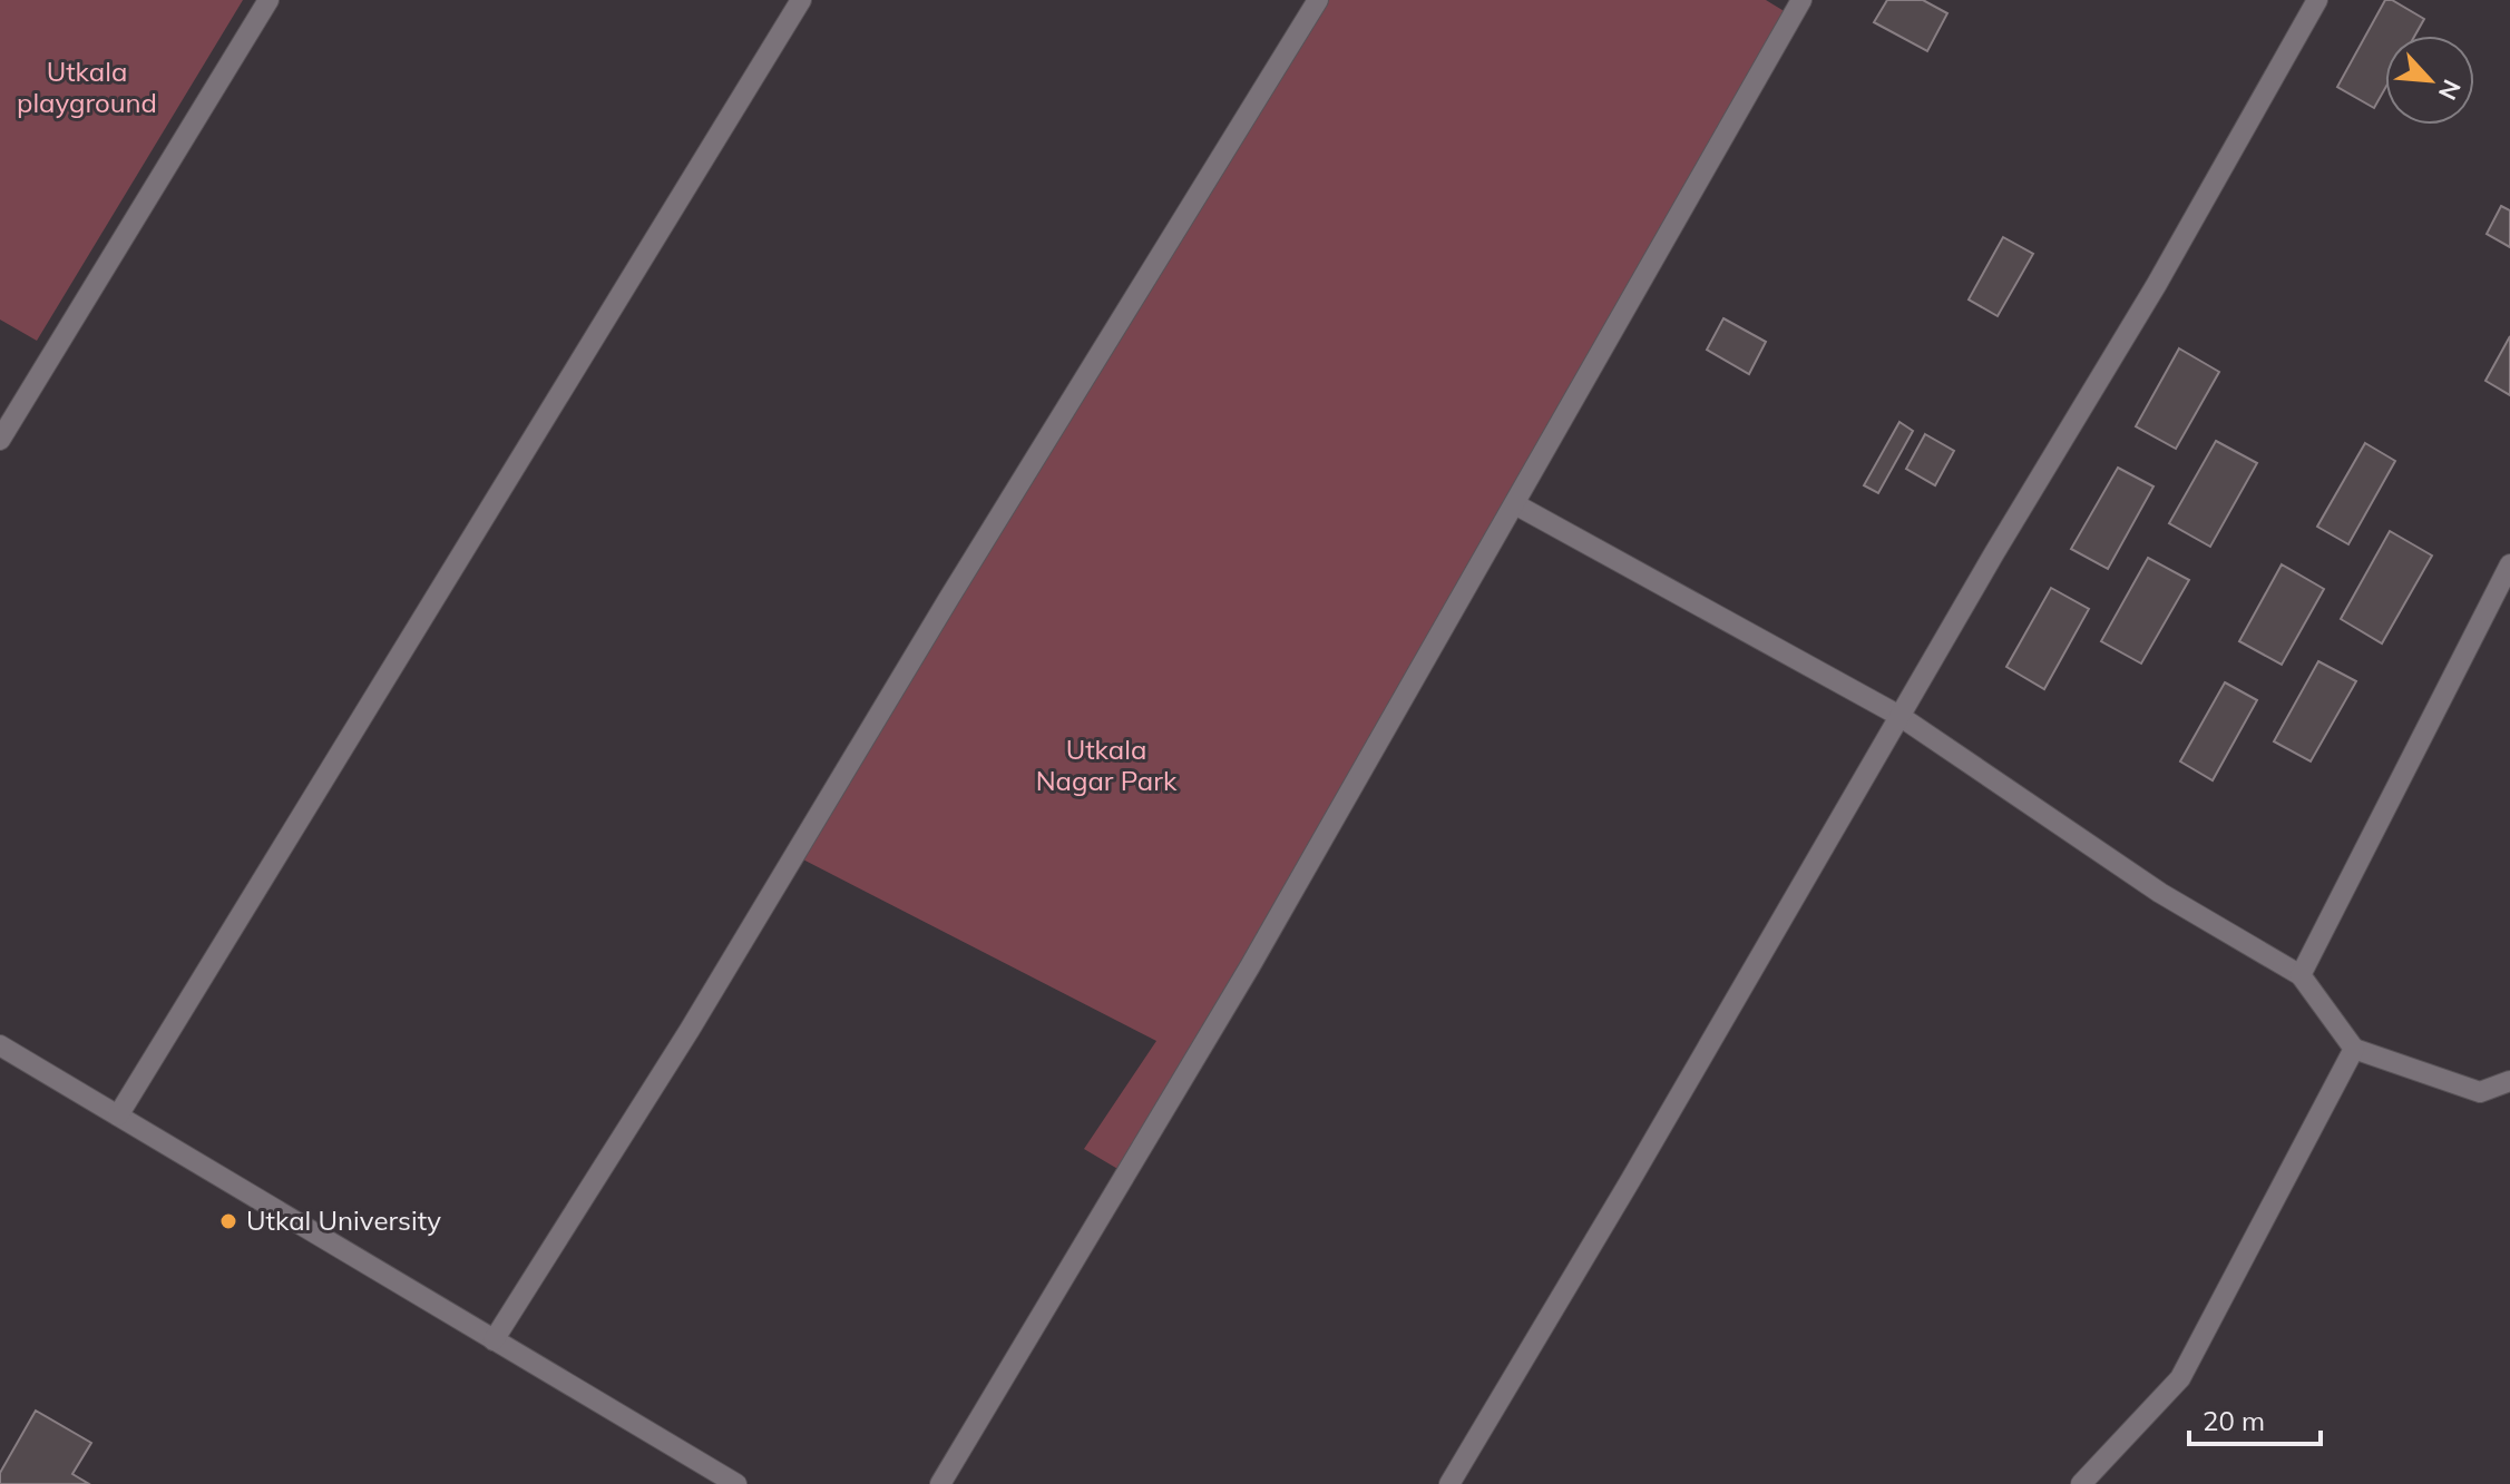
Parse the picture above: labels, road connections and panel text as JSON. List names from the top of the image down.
{
  "parks": ["Utkala playground", "Utkala Nagar Park"],
  "places": ["Utkal University"],
  "scale_bar": "20 m",
  "north": "bottom right"
}
